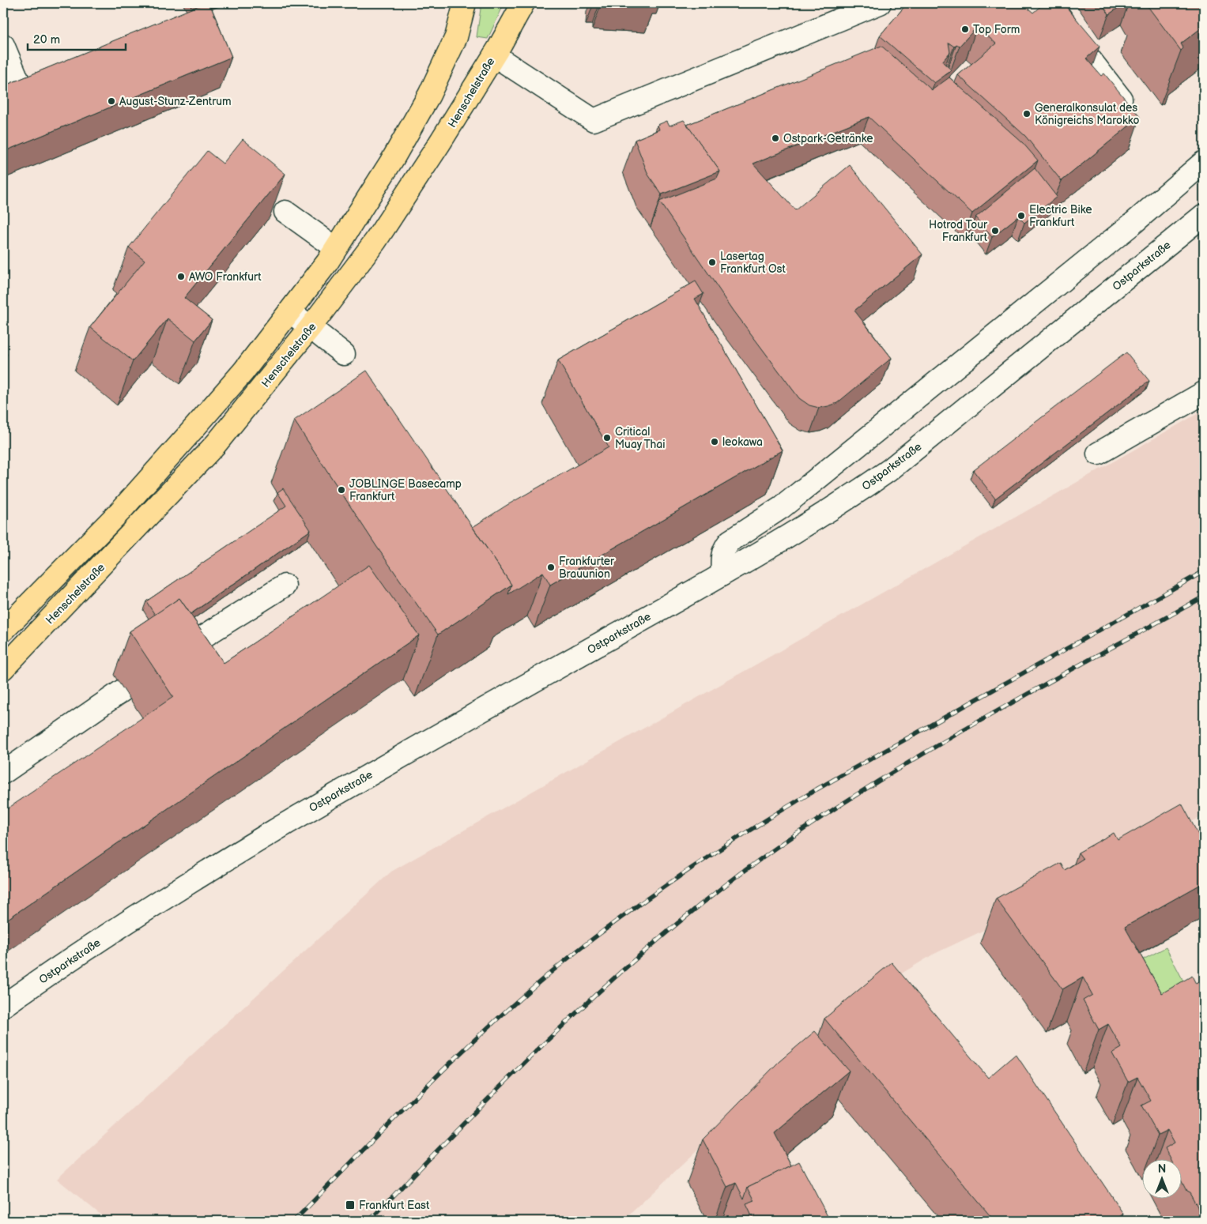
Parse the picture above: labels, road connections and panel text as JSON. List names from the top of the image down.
{
  "streets": {
    "main road": ["Henschelstraße"],
    "street": ["Ostparkstraße"]
  },
  "places": {
    "other": [
      "Top Form",
      "August-Stunz-Zentrum",
      "Generalkonsulat des Königreichs Marokko",
      "Ostpark-Getränke",
      "Electric Bike Frankfurt",
      "Hotrod Tour Frankfurt",
      "Lasertag Frankfurt Ost",
      "AWO Frankfurt",
      "Critical Muay Thai",
      "leokawa",
      "JOBLINGE Basecamp Frankfurt",
      "Frankfurter Brauunion"
    ],
    "transit": ["Frankfurt East"]
  },
  "scale_bar": "20 m",
  "north": "top"
}
